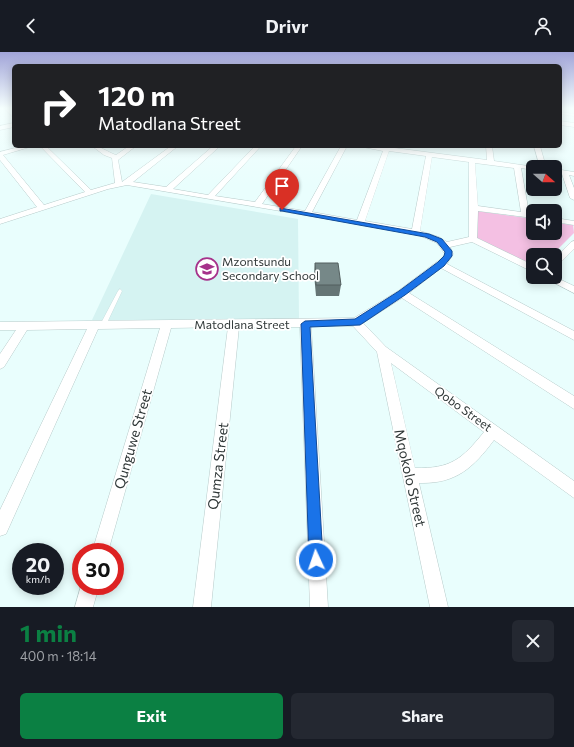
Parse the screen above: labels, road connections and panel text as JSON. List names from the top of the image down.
{
  "streets": {
    "street": [
      "Matodlana Street",
      "Qobo Street",
      "Qunguwe Street",
      "Qumza Street",
      "Mqokolo Street"
    ]
  },
  "crossings": [
    ["Matodlana Street", "Qobo Street"],
    ["Matodlana Street", "Qunguwe Street"],
    ["Matodlana Street", "Qumza Street"],
    ["Qobo Street", "Mqokolo Street"]
  ],
  "places": {
    "school or university": ["Mzontsundu Secondary School"]
  },
  "north": "right",
  "page": {
    "header": "Drivr",
    "turn": ["120 m", "Matodlana Street"],
    "speed": "20 km/h",
    "limit": "30",
    "heading": ["1 min", "400 m · 18:14"],
    "buttons": ["Exit", "Share"]
  }
}
